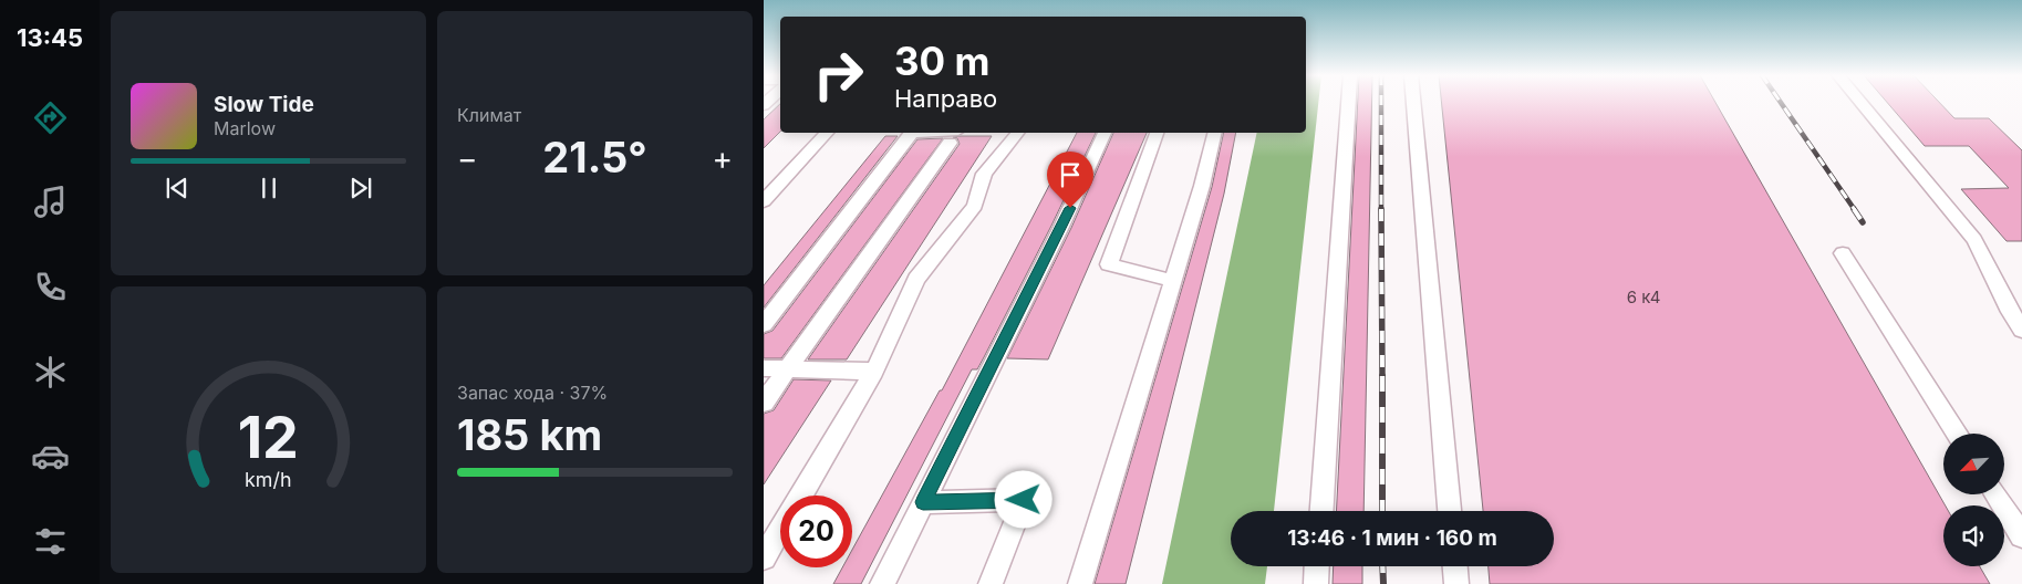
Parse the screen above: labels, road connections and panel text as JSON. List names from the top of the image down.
{
  "house_numbers": ["6 к4"],
  "north": "bottom left",
  "page": {
    "tabs": "13:45",
    "tile": [
      "Климат",
      ["Запас хода · 37%", "185 km"]
    ],
    "turn": ["30 m", "Направо"],
    "song": ["Slow Tide", "Marlow"],
    "heat": ["−", "21.5°", "+"],
    "limit": "20",
    "trip": "13:46 · 1 мин · 160 m",
    "gauge": ["12", "km/h"]
  }
}
